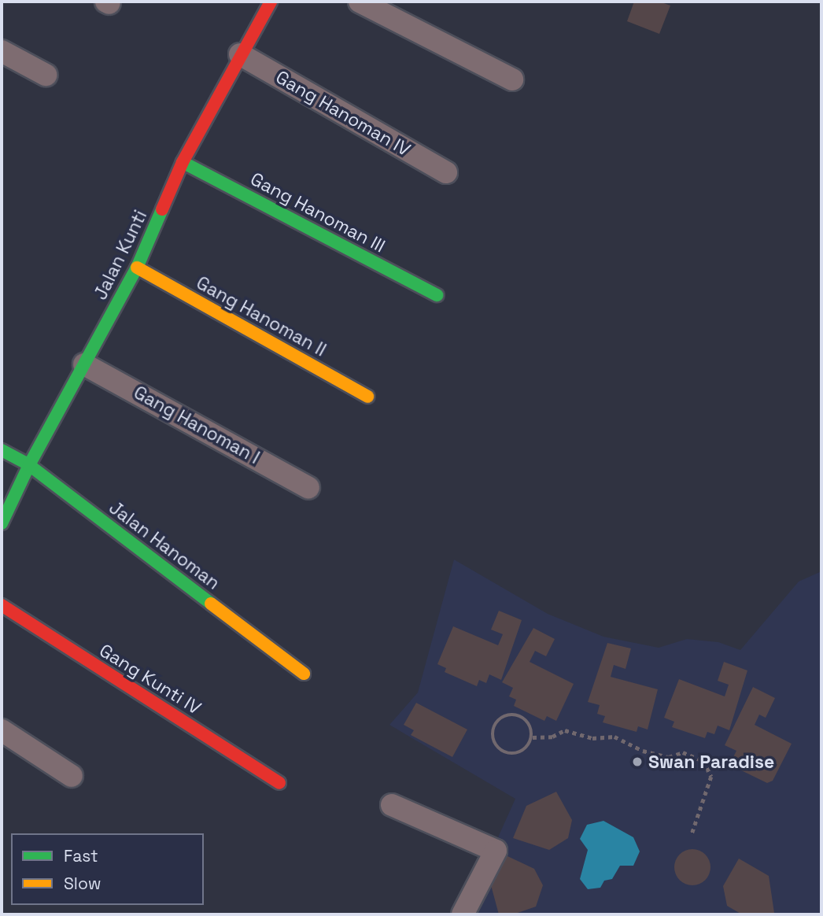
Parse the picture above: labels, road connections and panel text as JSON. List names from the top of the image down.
{
  "streets": {
    "street": [
      "Gang Hanoman IV",
      "Gang Hanoman III",
      "Jalan Kunti",
      "Gang Hanoman II",
      "Gang Hanoman I",
      "Jalan Hanoman",
      "Gang Kunti IV"
    ]
  },
  "crossings": [
    ["Gang Hanoman IV", "Jalan Kunti"],
    ["Gang Hanoman III", "Jalan Kunti"],
    ["Jalan Kunti", "Gang Hanoman II"],
    ["Jalan Kunti", "Gang Hanoman I"],
    ["Jalan Kunti", "Jalan Hanoman"]
  ],
  "places": ["Swan Paradise"],
  "legend": ["Fast", "Slow"]
}
